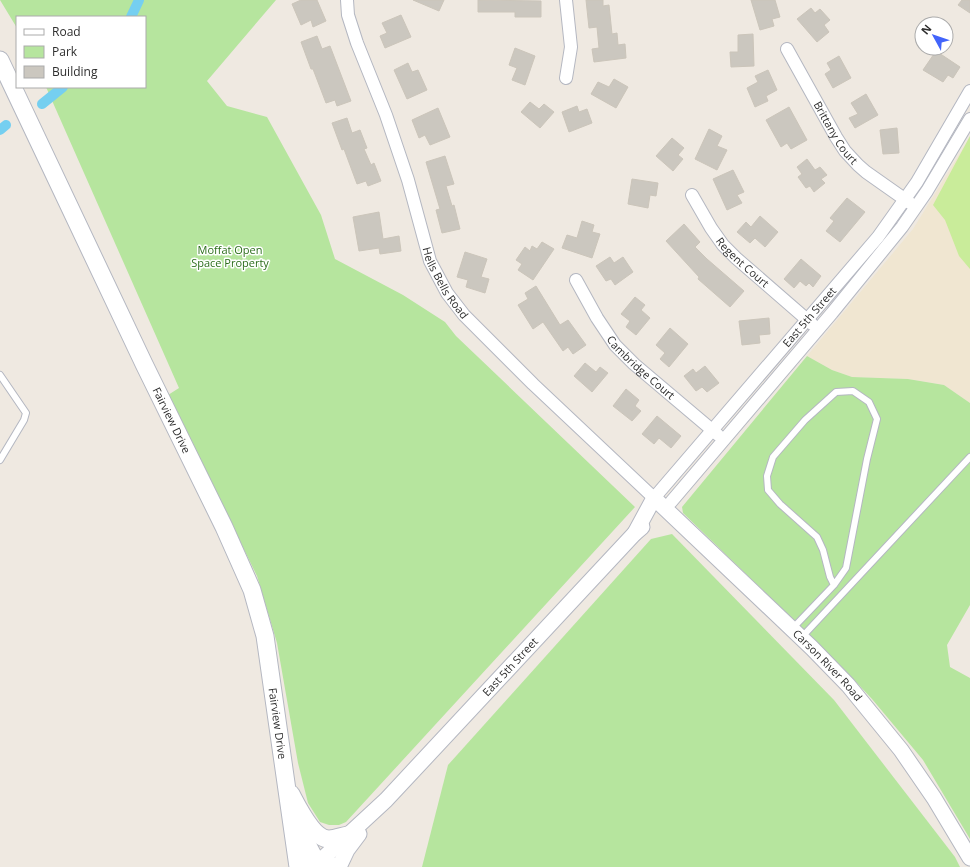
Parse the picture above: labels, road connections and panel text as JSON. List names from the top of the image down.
{
  "streets": {
    "main road": ["Fairview Drive"],
    "street": [
      "Brittany Court",
      "Regent Court",
      "Hells Bells Road",
      "East 5th Street",
      "Cambridge Court",
      "Carson River Road"
    ]
  },
  "crossings": [
    ["Brittany Court", "East 5th Street"],
    ["Regent Court", "East 5th Street"],
    ["Hells Bells Road", "East 5th Street"],
    ["Hells Bells Road", "Carson River Road"],
    ["East 5th Street", "Cambridge Court"],
    ["East 5th Street", "Fairview Drive"],
    ["East 5th Street", "Carson River Road"]
  ],
  "parks": ["Moffat Open Space Property"],
  "legend": ["Road", "Park", "Building"],
  "north": "top left"
}
